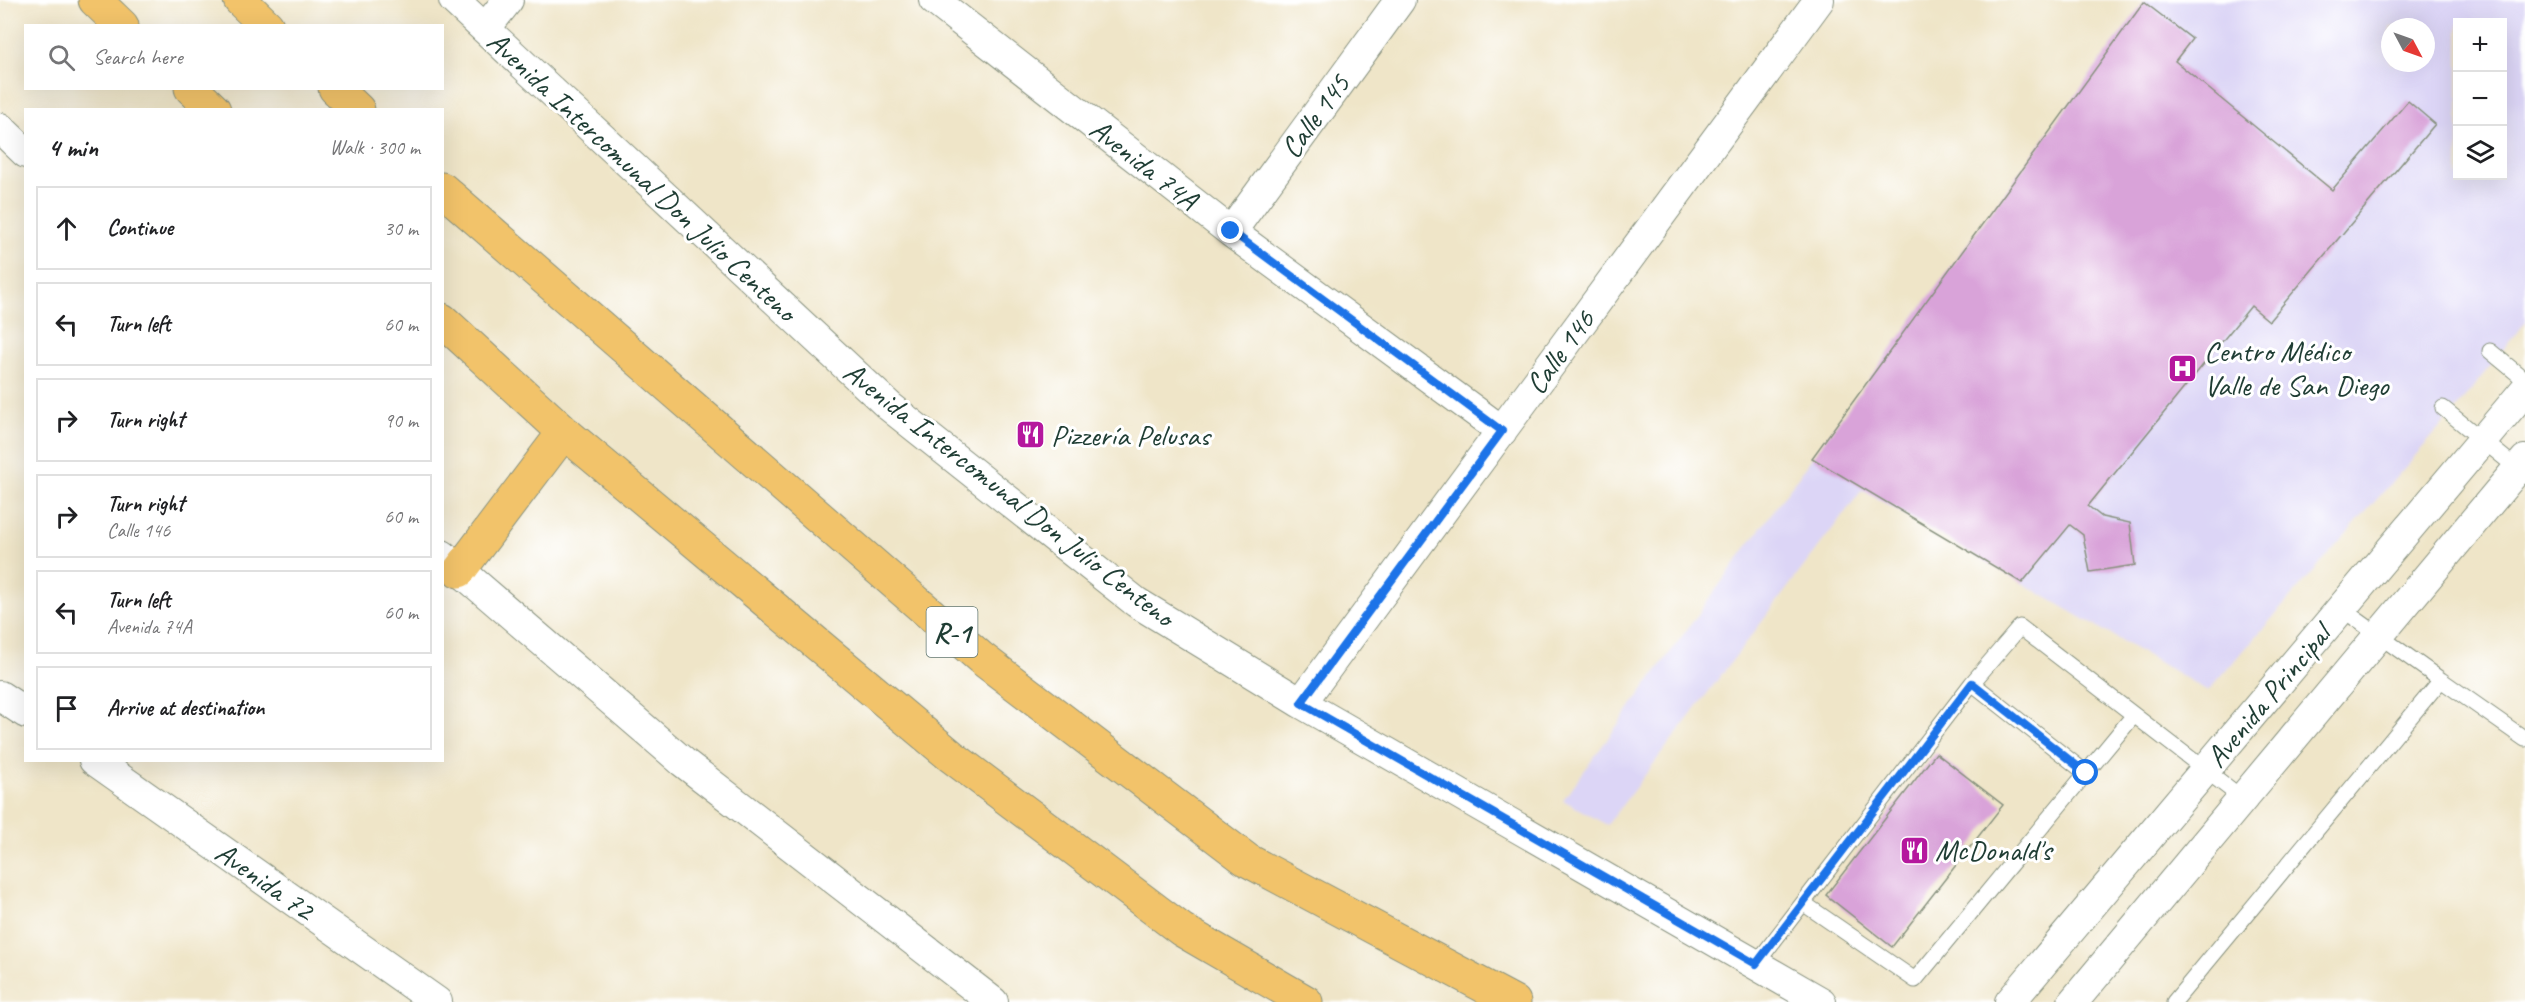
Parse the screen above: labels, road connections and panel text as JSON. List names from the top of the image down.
{
  "streets": {
    "main road": ["R-1"],
    "street": [
      "Calle 145",
      "Avenida 74A",
      "Avenida Intercomunal Don Julio Centeno",
      "Calle 146",
      "Avenida Principal",
      "Avenida 72"
    ]
  },
  "crossings": [
    ["Calle 145", "Avenida 74A"],
    ["Avenida 74A", "Calle 146"],
    ["Avenida Intercomunal Don Julio Centeno", "Calle 146"]
  ],
  "places": {
    "hospital": ["Centro Médico Valle de San Diego"],
    "restaurant": ["Pizzería Pelusas", "McDonald's"]
  },
  "north": "bottom right",
  "page": {
    "map_buttons": ["+", "−"],
    "search": "Search here",
    "heading": ["4 min", "Walk · 300 m"],
    "list": [
      ["Continue", "30 m"],
      ["Turn left", "60 m"],
      ["Turn right", "90 m"],
      ["Turn right", "Calle 146", "60 m"],
      ["Turn left", "Avenida 74A", "60 m"],
      "Arrive at destination"
    ]
  }
}
